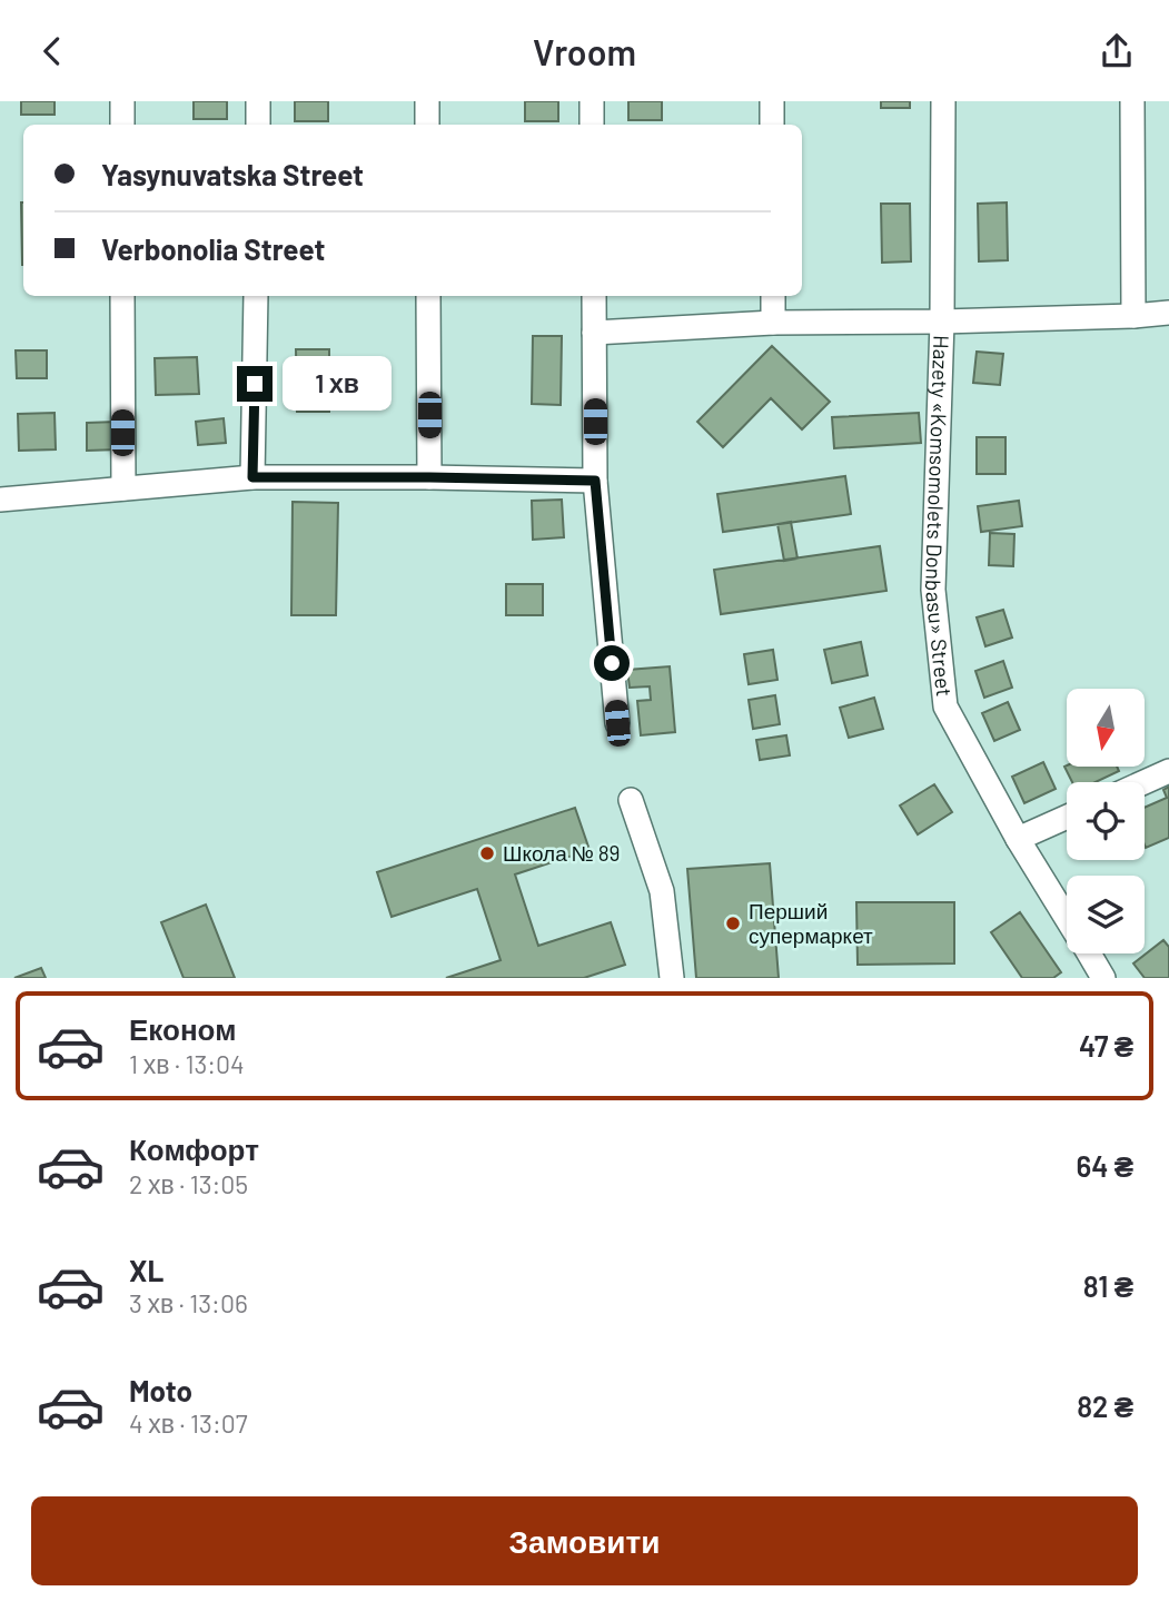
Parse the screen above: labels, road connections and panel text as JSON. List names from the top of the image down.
{
  "streets": {
    "street": ["Hazety «Komsomolets Donbasu» Street"]
  },
  "places": ["Школа № 89", "Перший супермаркет"],
  "north": "bottom",
  "page": {
    "header": "Vroom",
    "banner": ["Yasynuvatska Street", "Verbonolia Street"],
    "bubble": "1 хв",
    "list": [
      {
        "name": "Економ",
        "note": "1 хв · 13:04",
        "value": "47 ₴"
      },
      {
        "name": "Комфорт",
        "note": "2 хв · 13:05",
        "value": "64 ₴"
      },
      {
        "name": "XL",
        "note": "3 хв · 13:06",
        "value": "81 ₴"
      },
      {
        "name": "Moto",
        "note": "4 хв · 13:07",
        "value": "82 ₴"
      }
    ],
    "buttons": "Замовити"
  }
}
